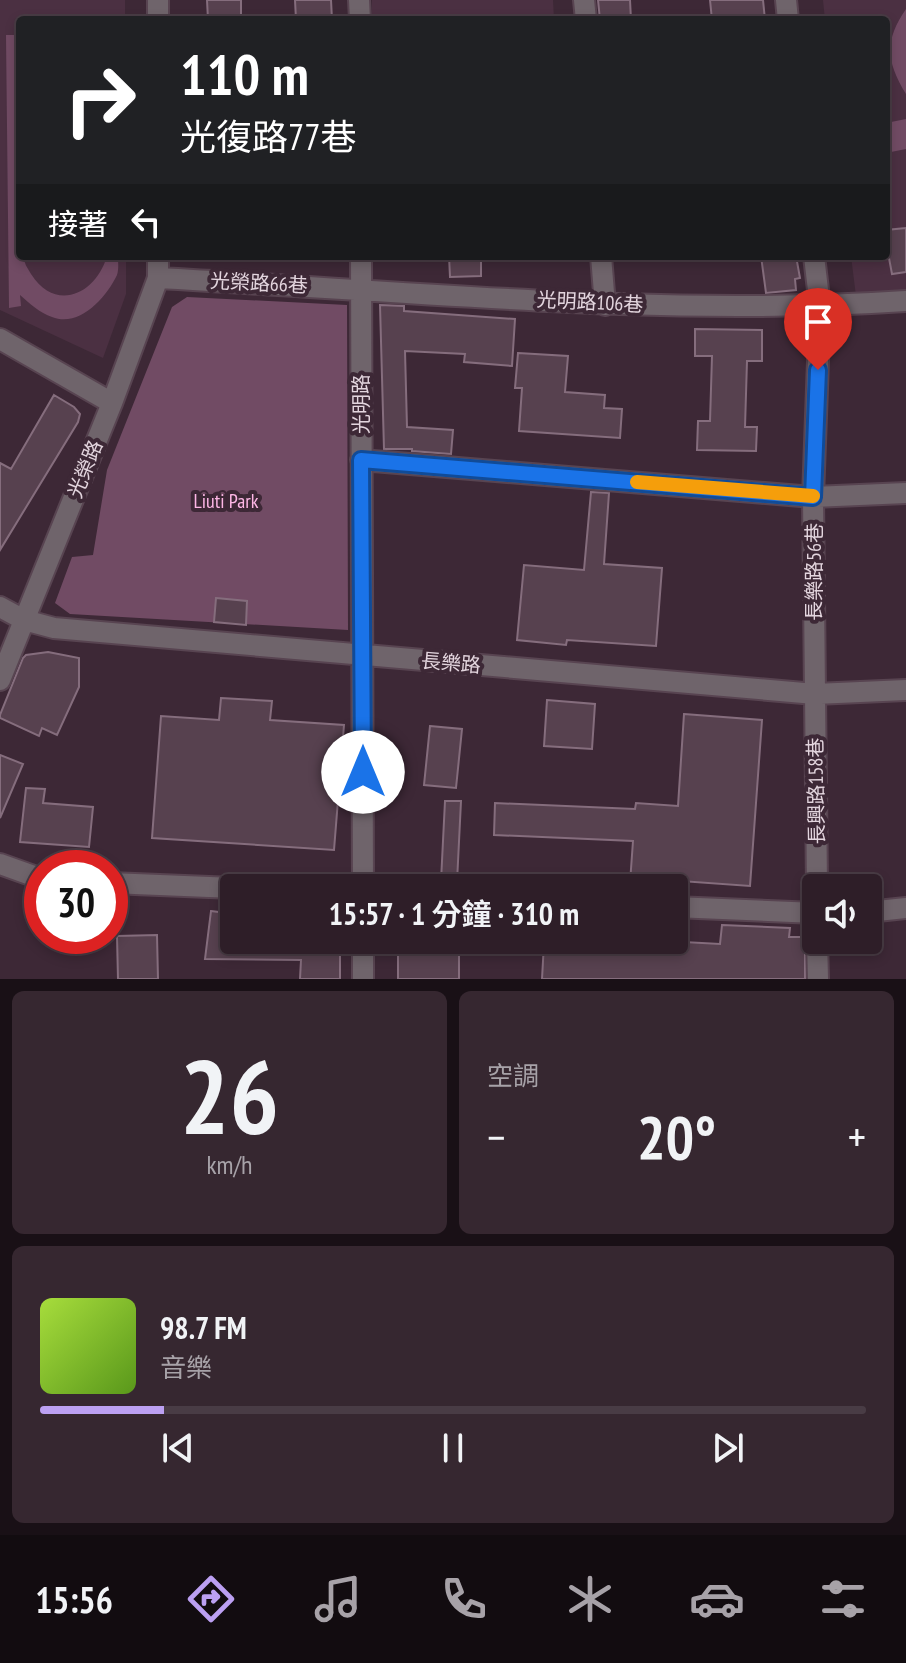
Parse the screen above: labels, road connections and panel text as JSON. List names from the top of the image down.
{
  "streets": {
    "street": [
      "光榮路66巷",
      "光明路106巷",
      "光明路",
      "光榮路",
      "長樂路56巷",
      "長樂路",
      "長興路158巷"
    ]
  },
  "crossings": [
    ["光榮路66巷", "光明路106巷"],
    ["光榮路66巷", "光明路"],
    ["光榮路66巷", "光榮路"],
    ["光明路106巷", "光明路"],
    ["光明路106巷", "長樂路56巷"],
    ["光明路", "長樂路"],
    ["光榮路", "長樂路"],
    ["長樂路56巷", "長樂路"],
    ["長樂路56巷", "長興路158巷"],
    ["長樂路", "長興路158巷"]
  ],
  "parks": ["Liuti Park"],
  "page": {
    "turn": ["110 m", "光復路77巷"],
    "then": "接著",
    "limit": "30",
    "trip": "15:57 · 1 分鐘 · 310 m",
    "tile": [
      ["26", "km/h"],
      "空調"
    ],
    "heat": ["−", "20°", "+"],
    "song": ["98.7 FM", "音樂"],
    "tabs": "15:56"
  }
}
